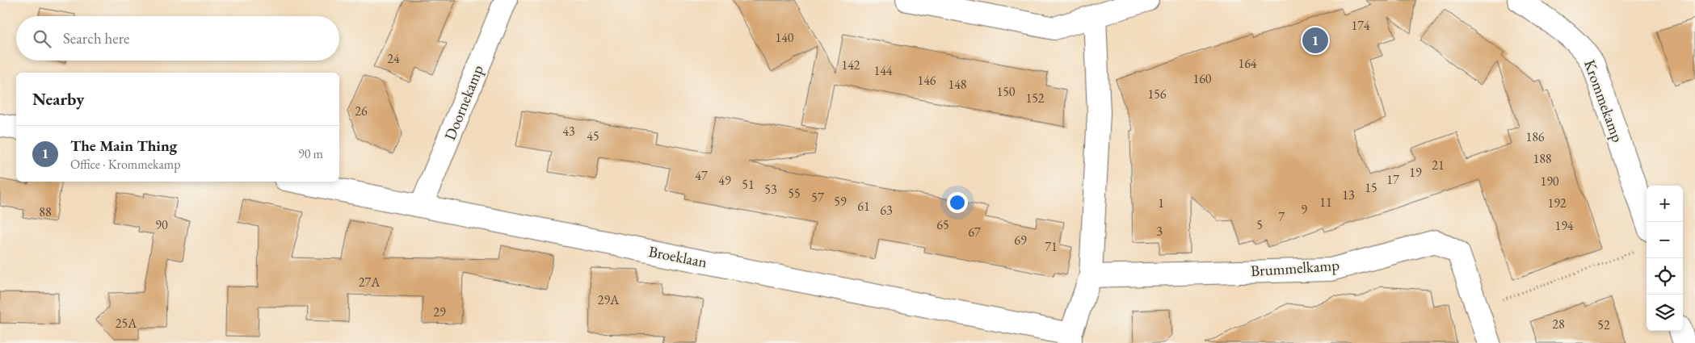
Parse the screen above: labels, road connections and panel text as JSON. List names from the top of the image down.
{
  "streets": {
    "street": [
      "Krommekamp",
      "Doornekamp",
      "Broeklaan",
      "Brummelkamp"
    ]
  },
  "crossings": [
    ["Doornekamp", "Broeklaan"]
  ],
  "house_numbers": [
    "174",
    "140",
    "24",
    "164",
    "142",
    "144",
    "160",
    "146",
    "148",
    "150",
    "156",
    "152",
    "26",
    "43",
    "45",
    "186",
    "188",
    "21",
    "19",
    "47",
    "17",
    "49",
    "190",
    "51",
    "15",
    "53",
    "55",
    "13",
    "57",
    "59",
    "11",
    "1",
    "192",
    "61",
    "9",
    "63",
    "88",
    "7",
    "90",
    "65",
    "5",
    "194",
    "3",
    "67",
    "69",
    "71",
    "27A",
    "29A",
    "29",
    "25A",
    "28",
    "52"
  ],
  "page": {
    "search": "Search here",
    "pins": "1",
    "heading": "Nearby",
    "list": [
      {
        "mark": "1",
        "name": "The Main Thing",
        "note": "Office · Krommekamp",
        "value": "90 m"
      }
    ],
    "map_buttons": ["+", "−"]
  }
}
